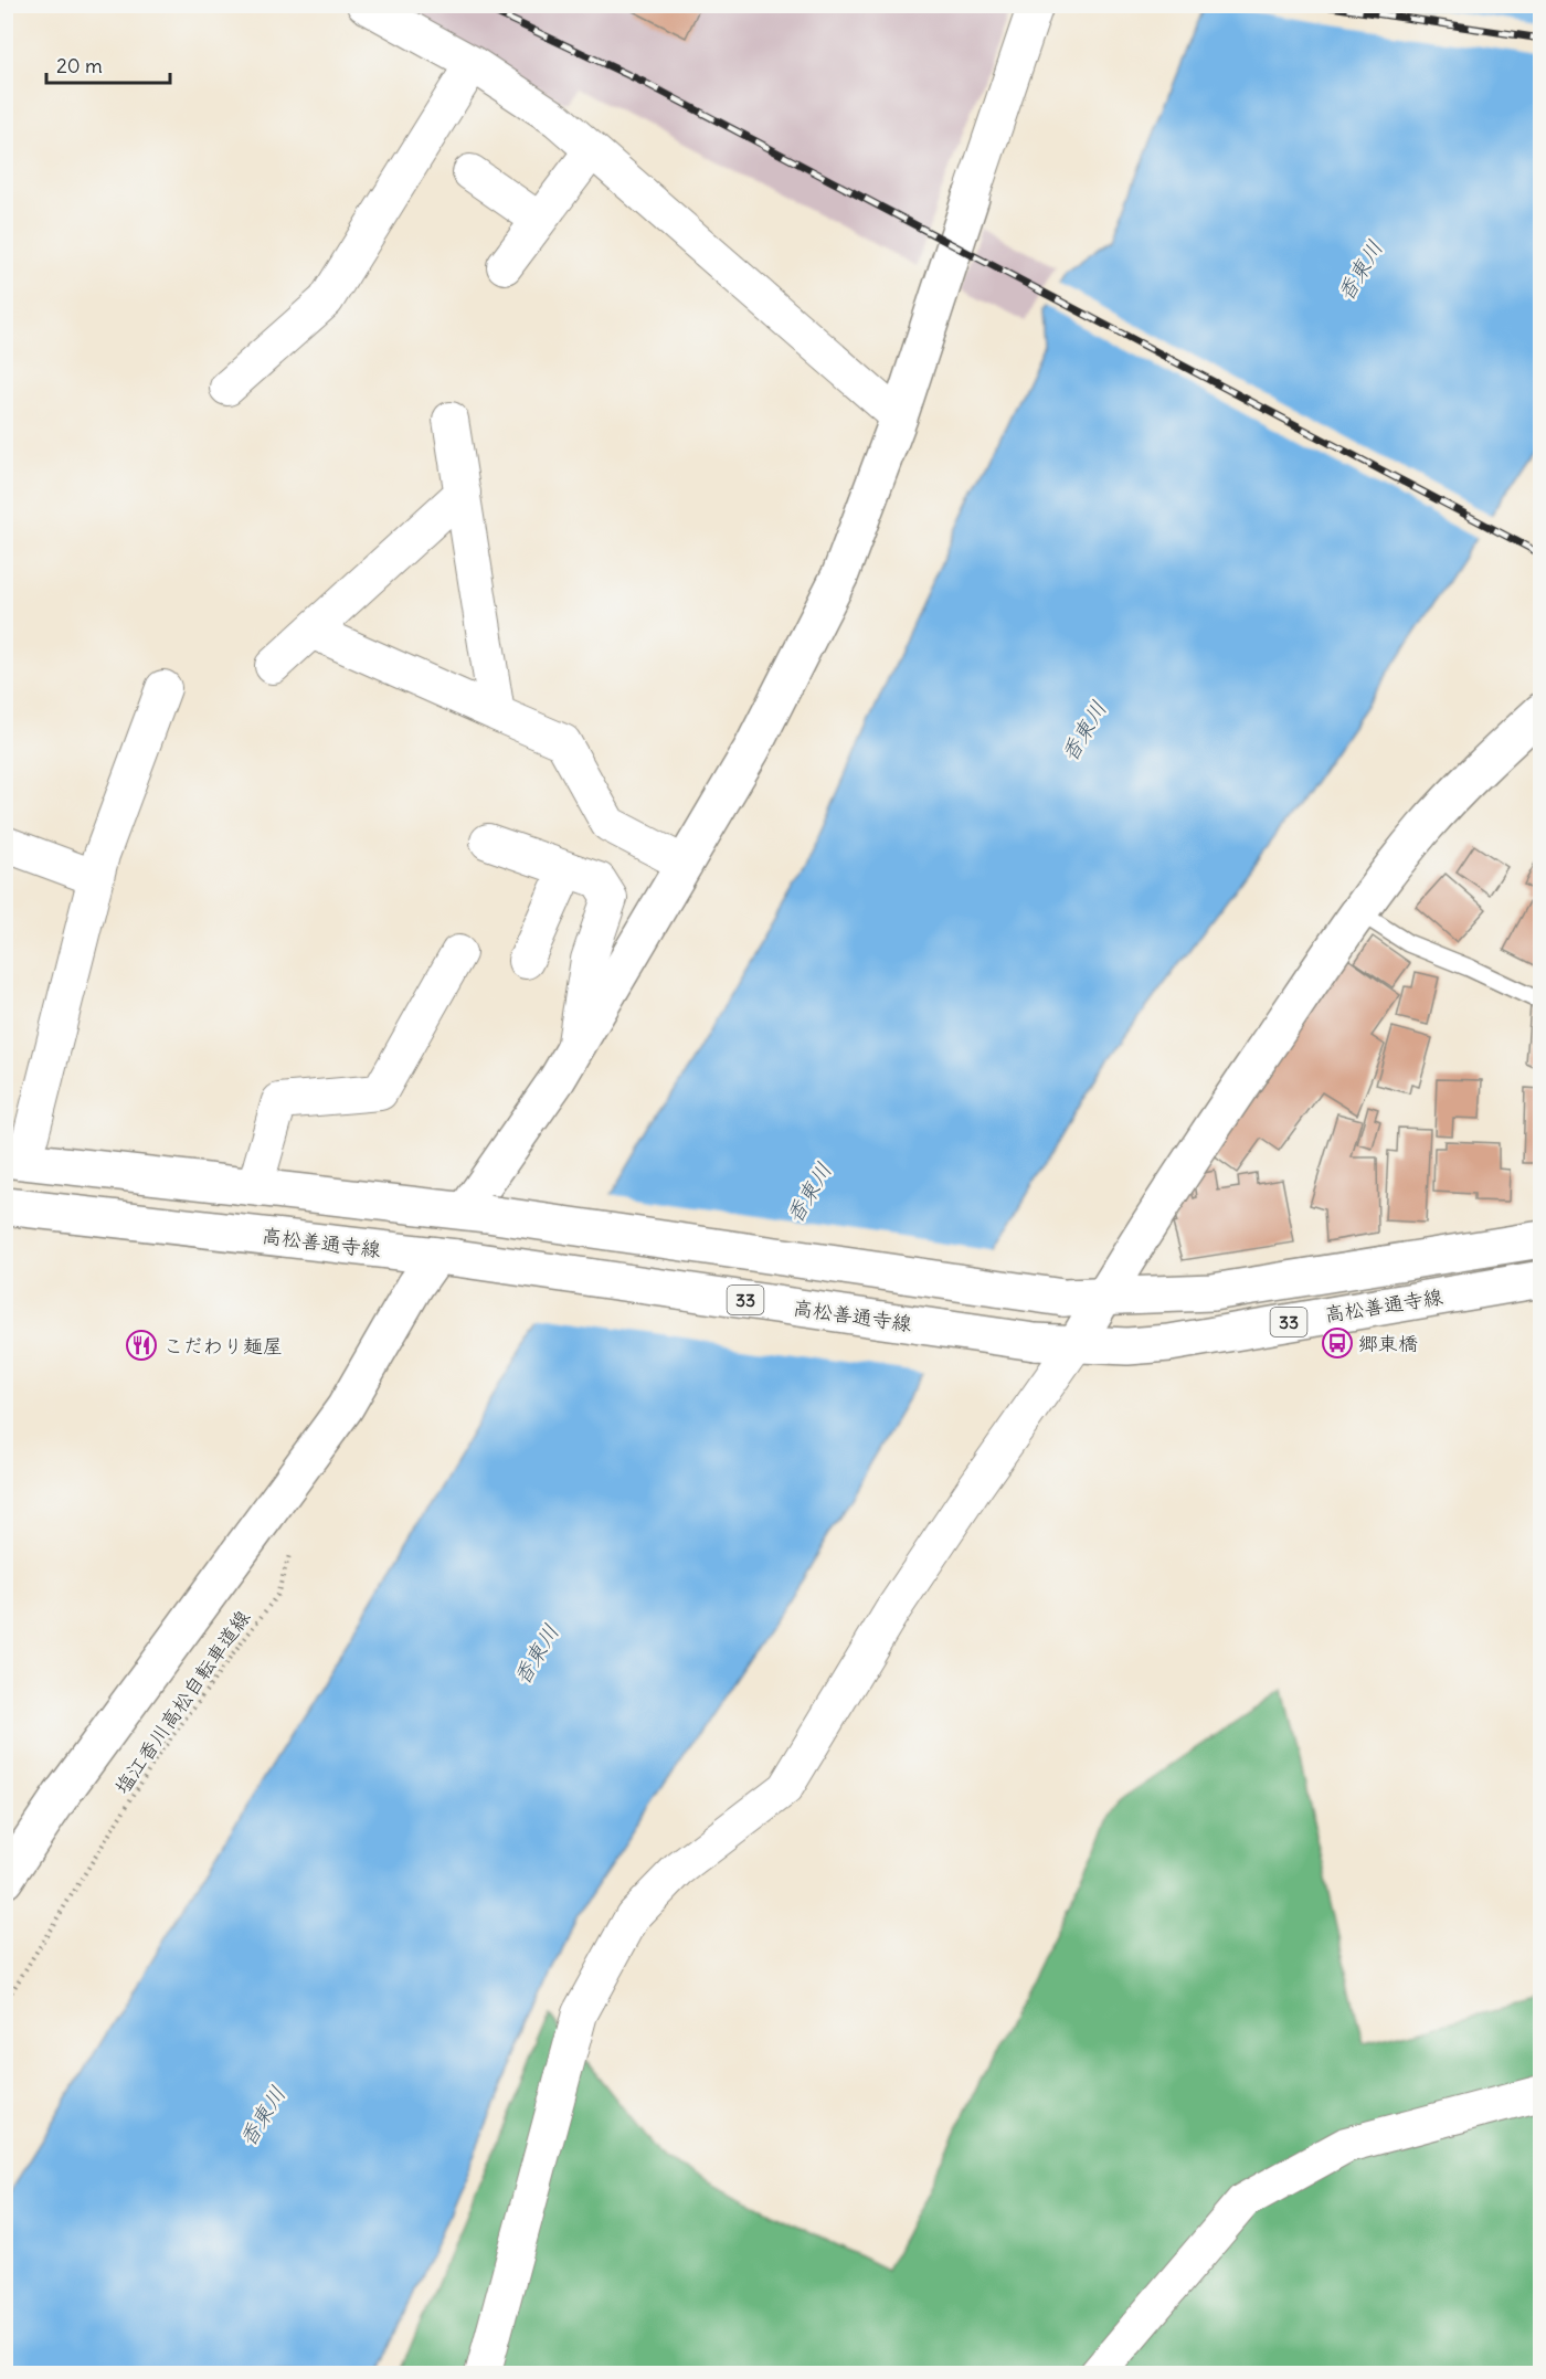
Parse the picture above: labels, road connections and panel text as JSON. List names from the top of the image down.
{
  "streets": {
    "main road": ["高松善通寺線", "33"],
    "path": ["塩江香川高松自転車道線"]
  },
  "water": ["香東川"],
  "places": {
    "bus stop": ["郷東橋"],
    "restaurant": ["こだわり麺屋"]
  },
  "scale_bar": "20 m"
}
